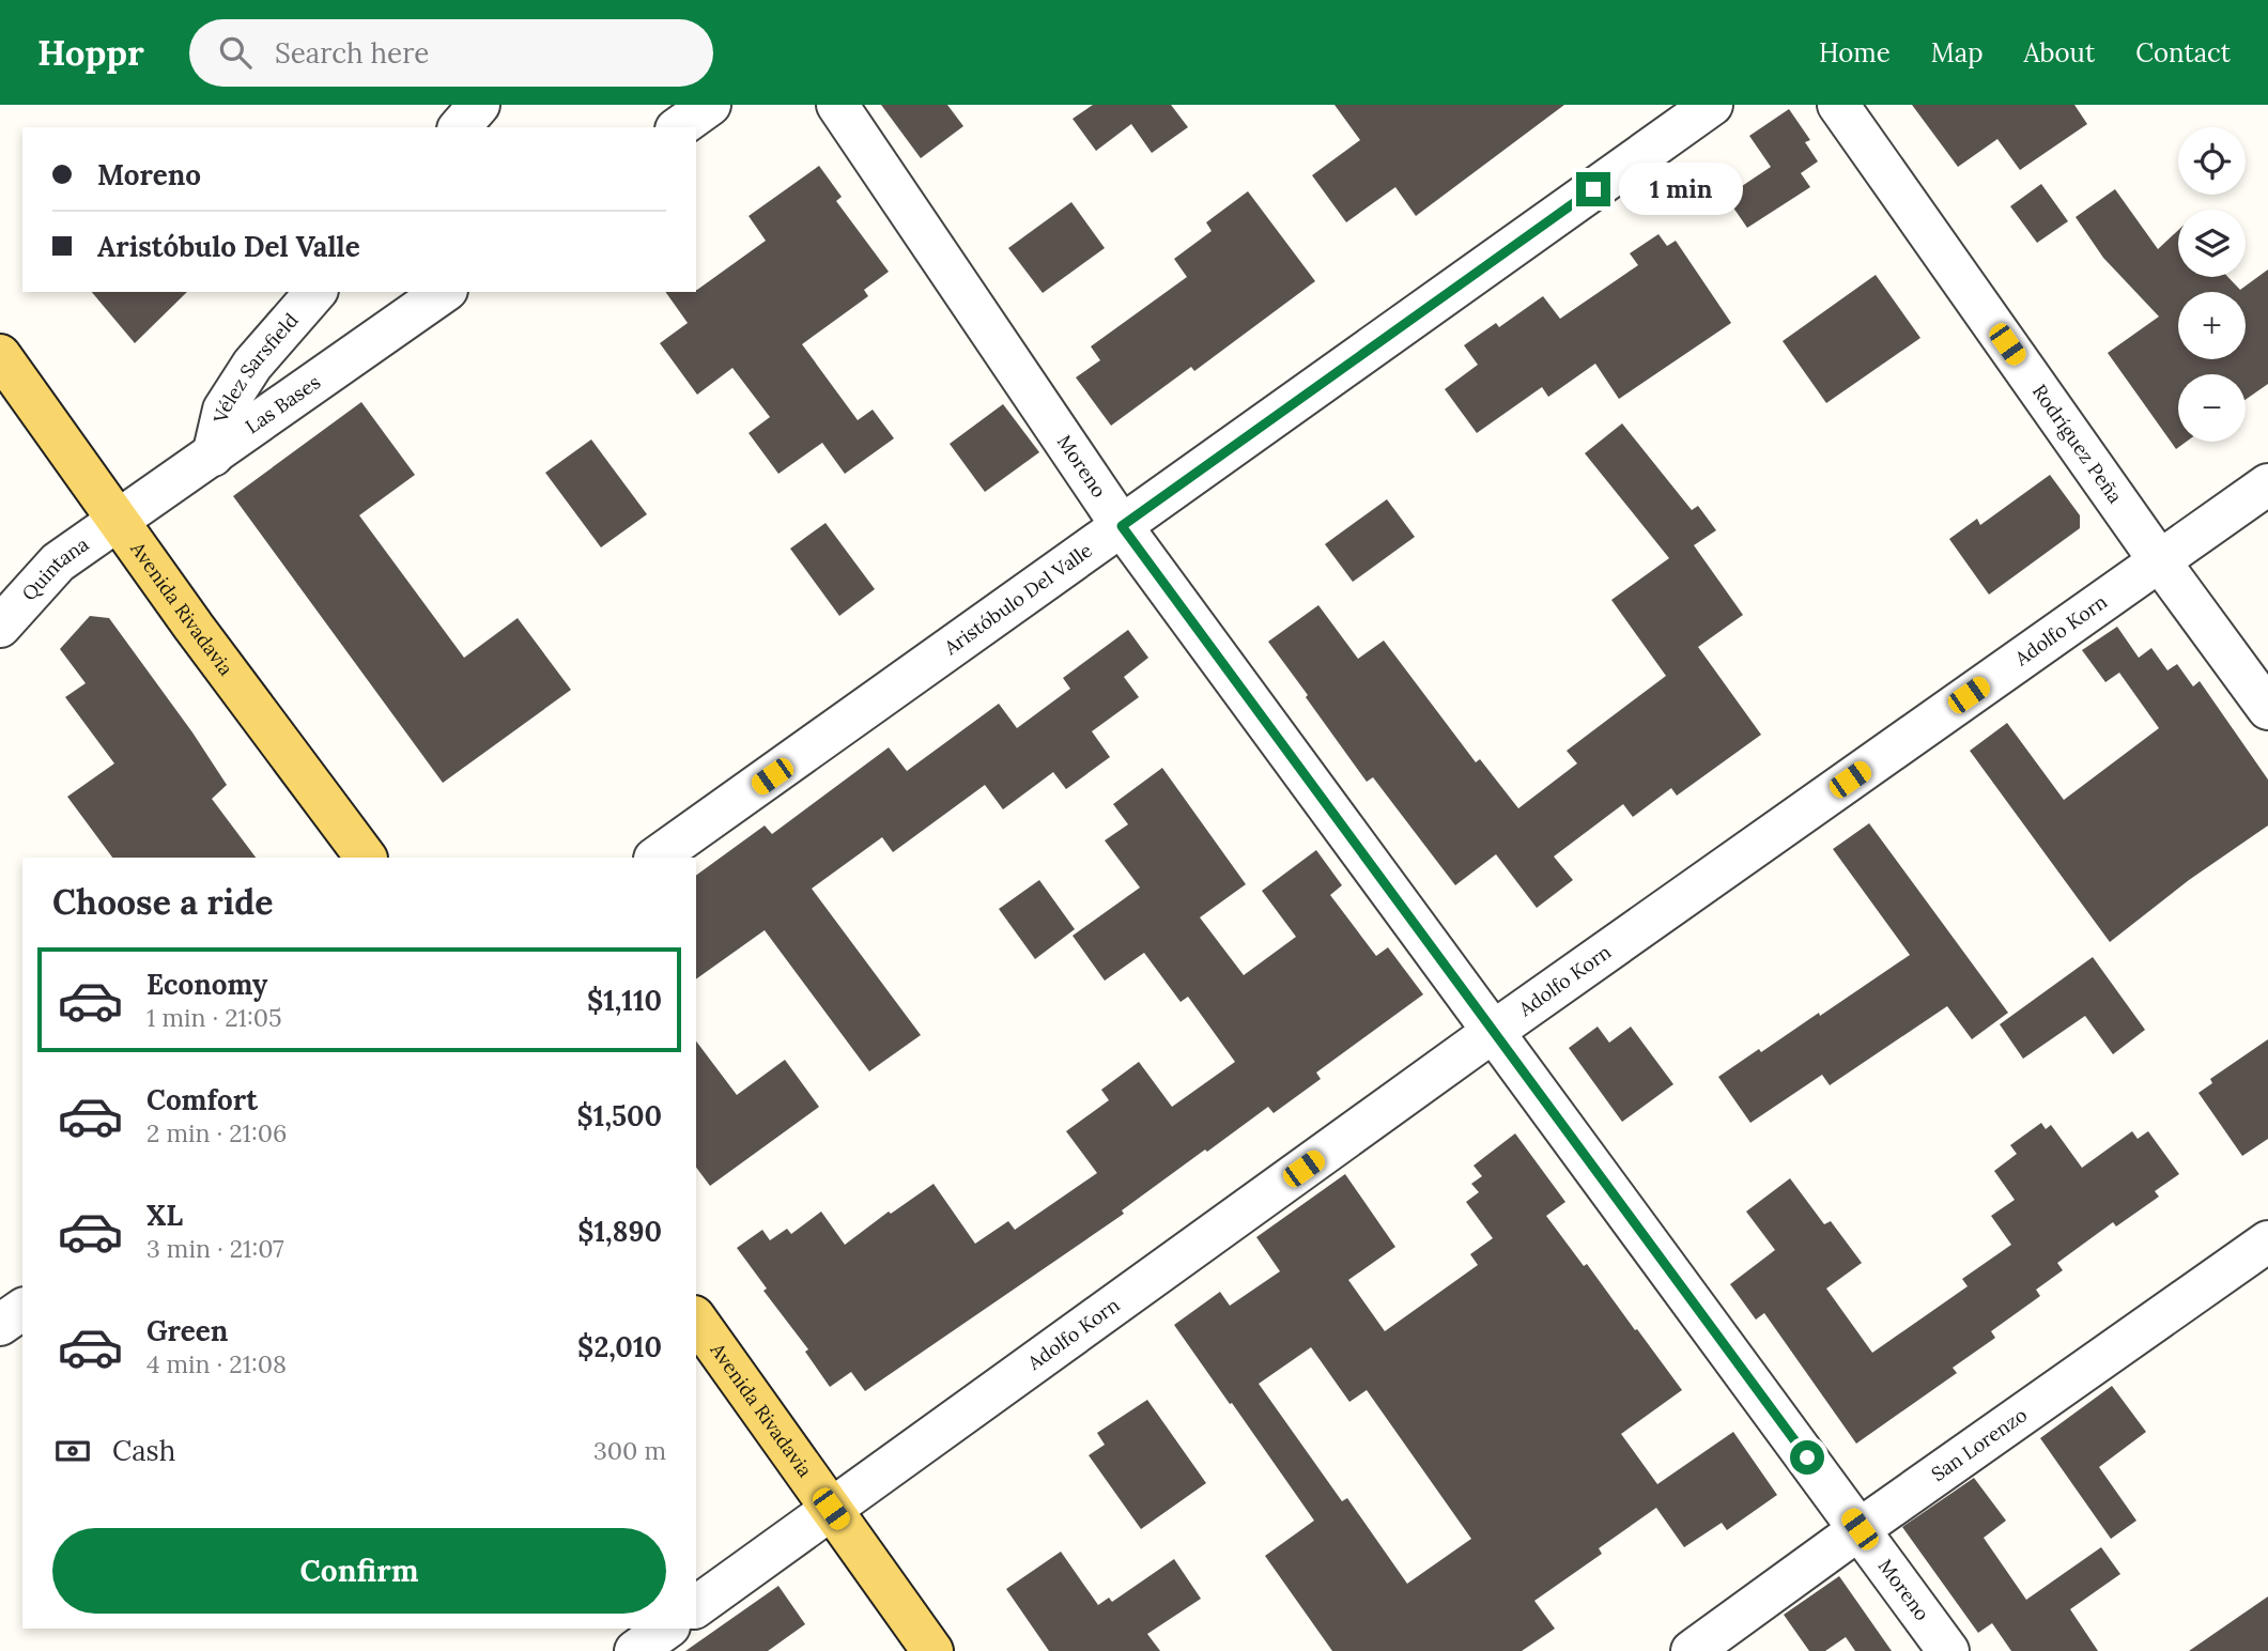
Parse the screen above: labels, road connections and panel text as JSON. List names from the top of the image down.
{
  "streets": {
    "main road": ["Avenida Rivadavia"],
    "street": [
      "Vélez Sarsfield",
      "Las Bases",
      "Rodríguez Peña",
      "Moreno",
      "Quintana",
      "Aristóbulo Del Valle",
      "Adolfo Korn",
      "San Lorenzo"
    ]
  },
  "crossings": [
    ["Vélez Sarsfield", "Las Bases"],
    ["Las Bases", "Quintana"],
    ["Las Bases", "Avenida Rivadavia"],
    ["Rodríguez Peña", "Adolfo Korn"],
    ["Moreno", "Aristóbulo Del Valle"],
    ["Moreno", "Adolfo Korn"],
    ["Moreno", "San Lorenzo"],
    ["Quintana", "Avenida Rivadavia"],
    ["Avenida Rivadavia", "Adolfo Korn"]
  ],
  "page": {
    "header": "Hoppr",
    "search": "Search here",
    "nav": [
      "Home",
      "Map",
      "About",
      "Contact"
    ],
    "map_buttons": ["+", "−"],
    "banner": ["Moreno", "Aristóbulo Del Valle"],
    "bubble": "1 min",
    "heading": "Choose a ride",
    "list": [
      {
        "name": "Economy",
        "note": "1 min · 21:05",
        "value": "$1,110"
      },
      {
        "name": "Comfort",
        "note": "2 min · 21:06",
        "value": "$1,500"
      },
      {
        "name": "XL",
        "note": "3 min · 21:07",
        "value": "$1,890"
      },
      {
        "name": "Green",
        "note": "4 min · 21:08",
        "value": "$2,010"
      }
    ],
    "pay": ["Cash", "300 m"],
    "buttons": "Confirm"
  }
}
